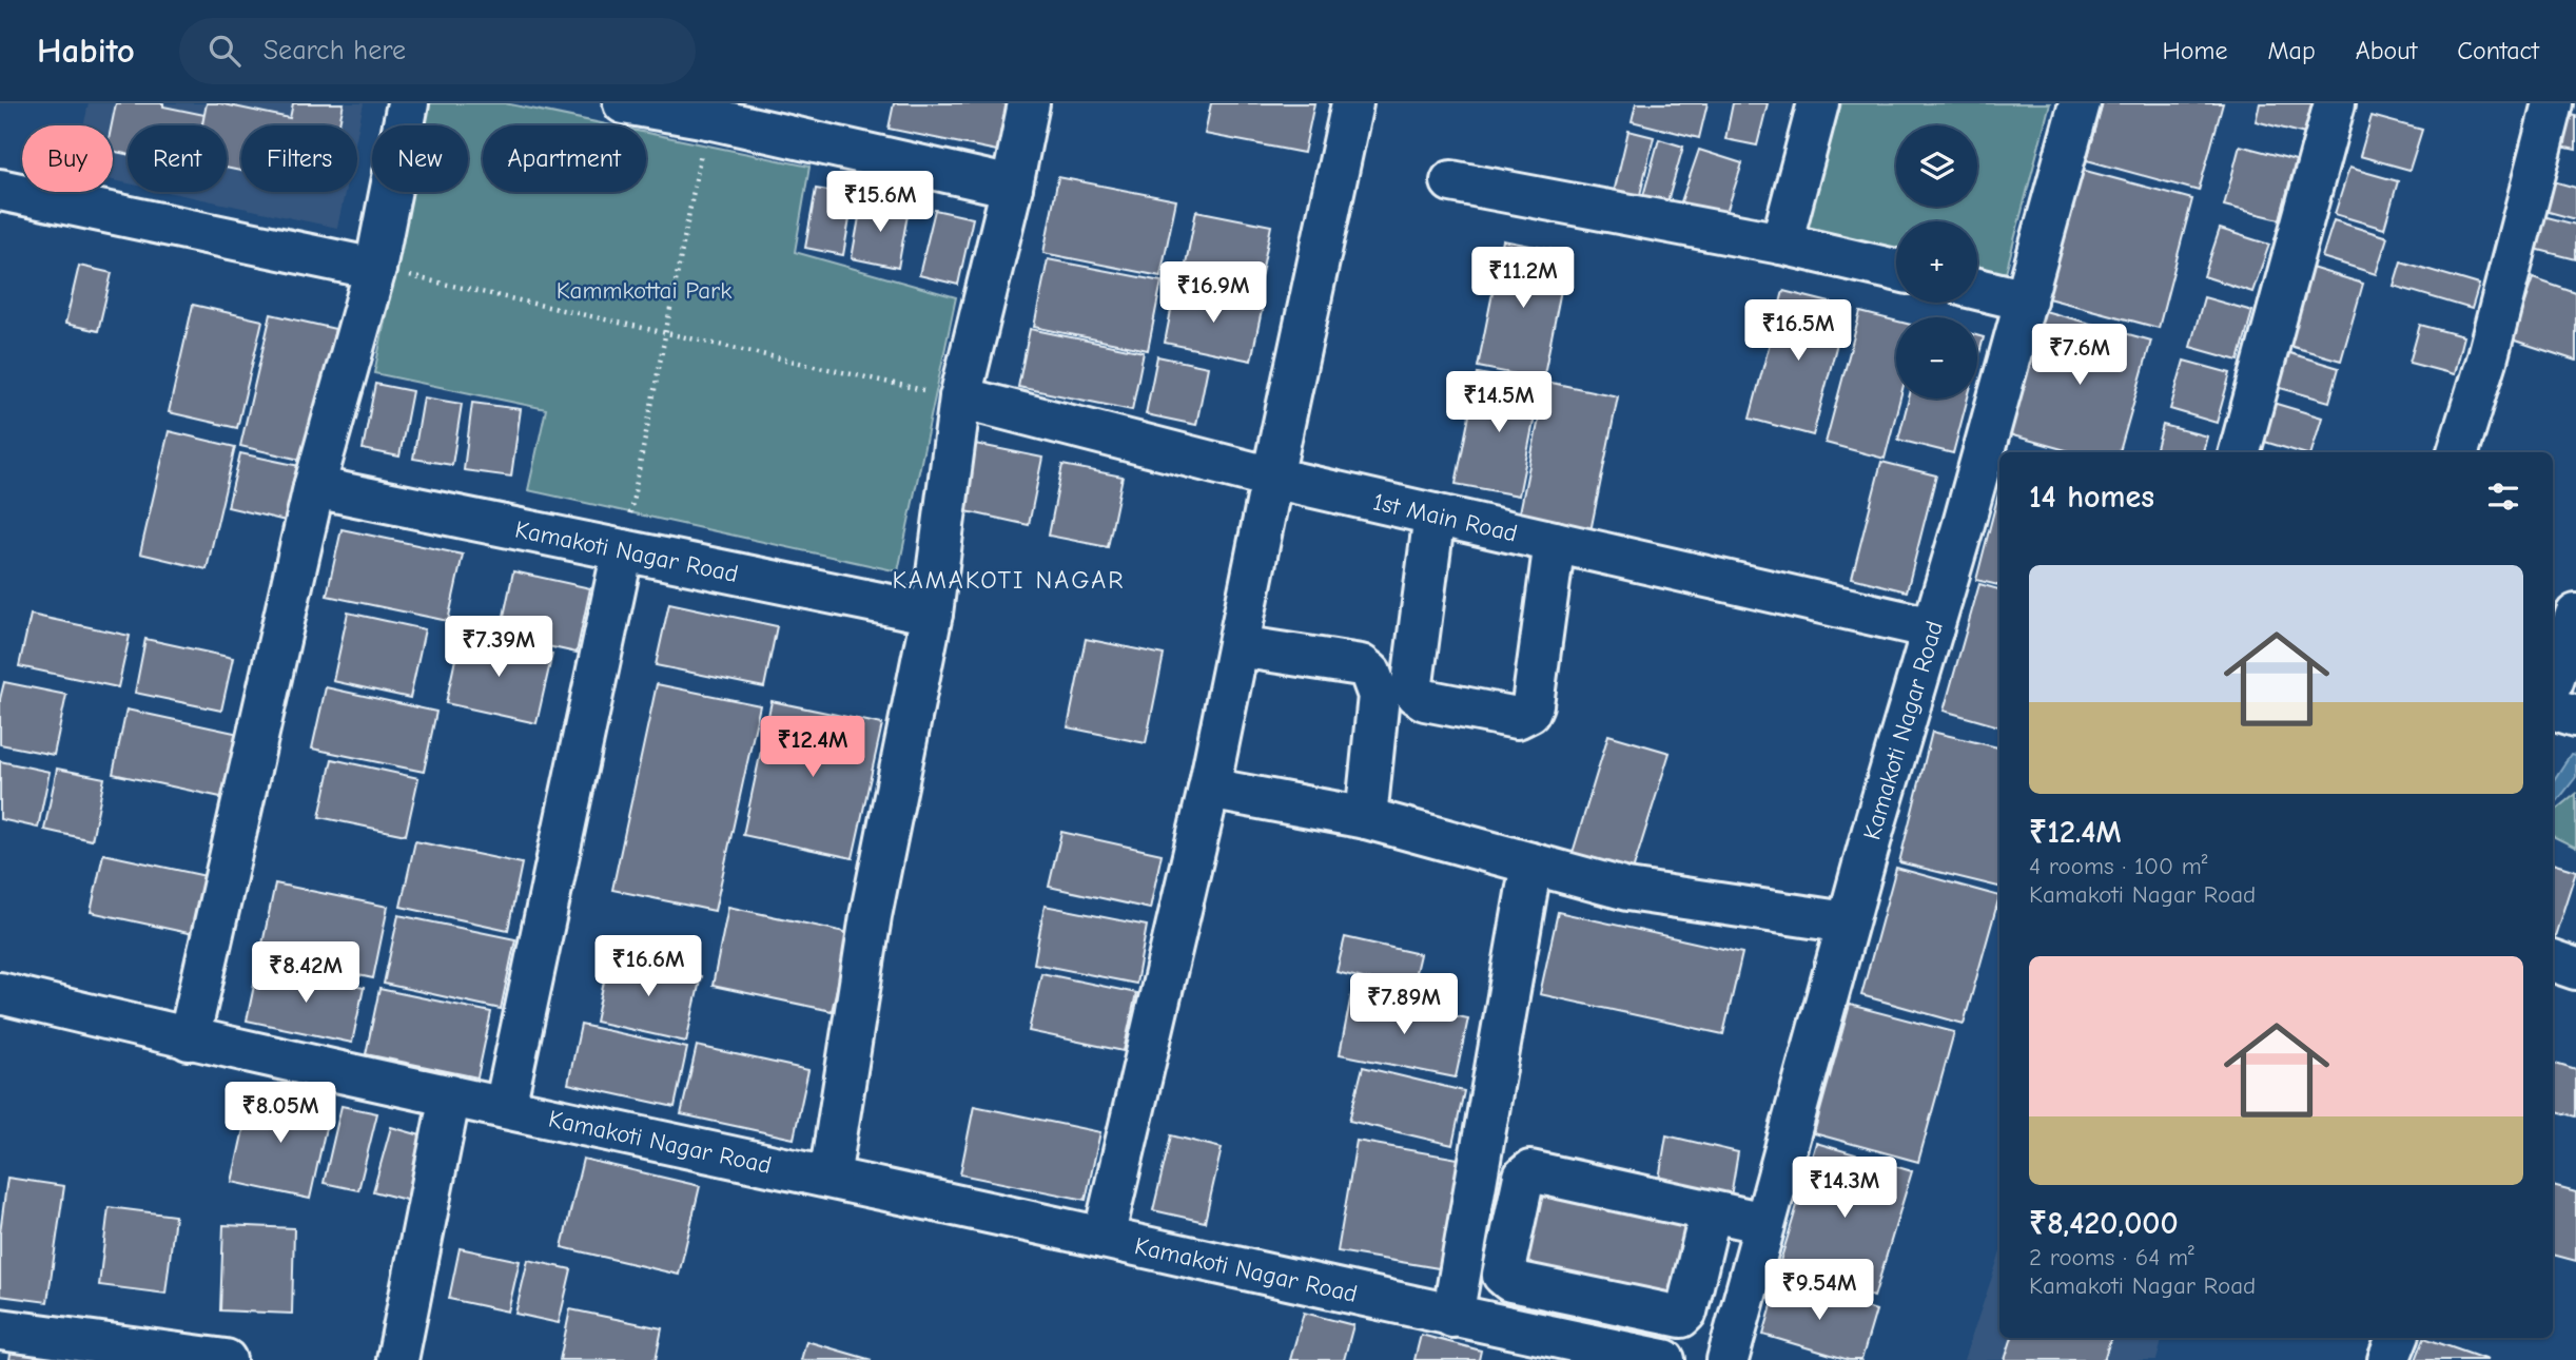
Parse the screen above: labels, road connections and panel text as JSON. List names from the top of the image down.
{
  "streets": {
    "street": ["1st Main Road", "Kamakoti Nagar Road"]
  },
  "crossings": [
    ["1st Main Road", "Kamakoti Nagar Road"]
  ],
  "districts": ["KAMAKOTI NAGAR"],
  "parks": ["Kammkottai Park"],
  "page": {
    "header": "Habito",
    "search": "Search here",
    "nav": [
      "Home",
      "Map",
      "About",
      "Contact"
    ],
    "map_buttons": ["+", "−"],
    "chip": [
      "Buy",
      "Rent",
      "Filters",
      "New",
      "Apartment"
    ],
    "price": [
      "₹15.6M",
      "₹11.2M",
      "₹16.9M",
      "₹16.5M",
      "₹7.6M",
      "₹14.5M",
      "₹7.39M",
      "₹12.4M",
      "₹16.6M",
      "₹8.42M",
      "₹7.89M",
      "₹8.05M",
      "₹14.3M",
      "₹9.54M"
    ],
    "heading": "14 homes",
    "list": [
      {
        "name": "₹12.4M",
        "note": "4 rooms · 100 m² · Kamakoti Nagar Road"
      },
      {
        "name": "₹8,420,000",
        "note": "2 rooms · 64 m² · Kamakoti Nagar Road"
      }
    ]
  }
}
